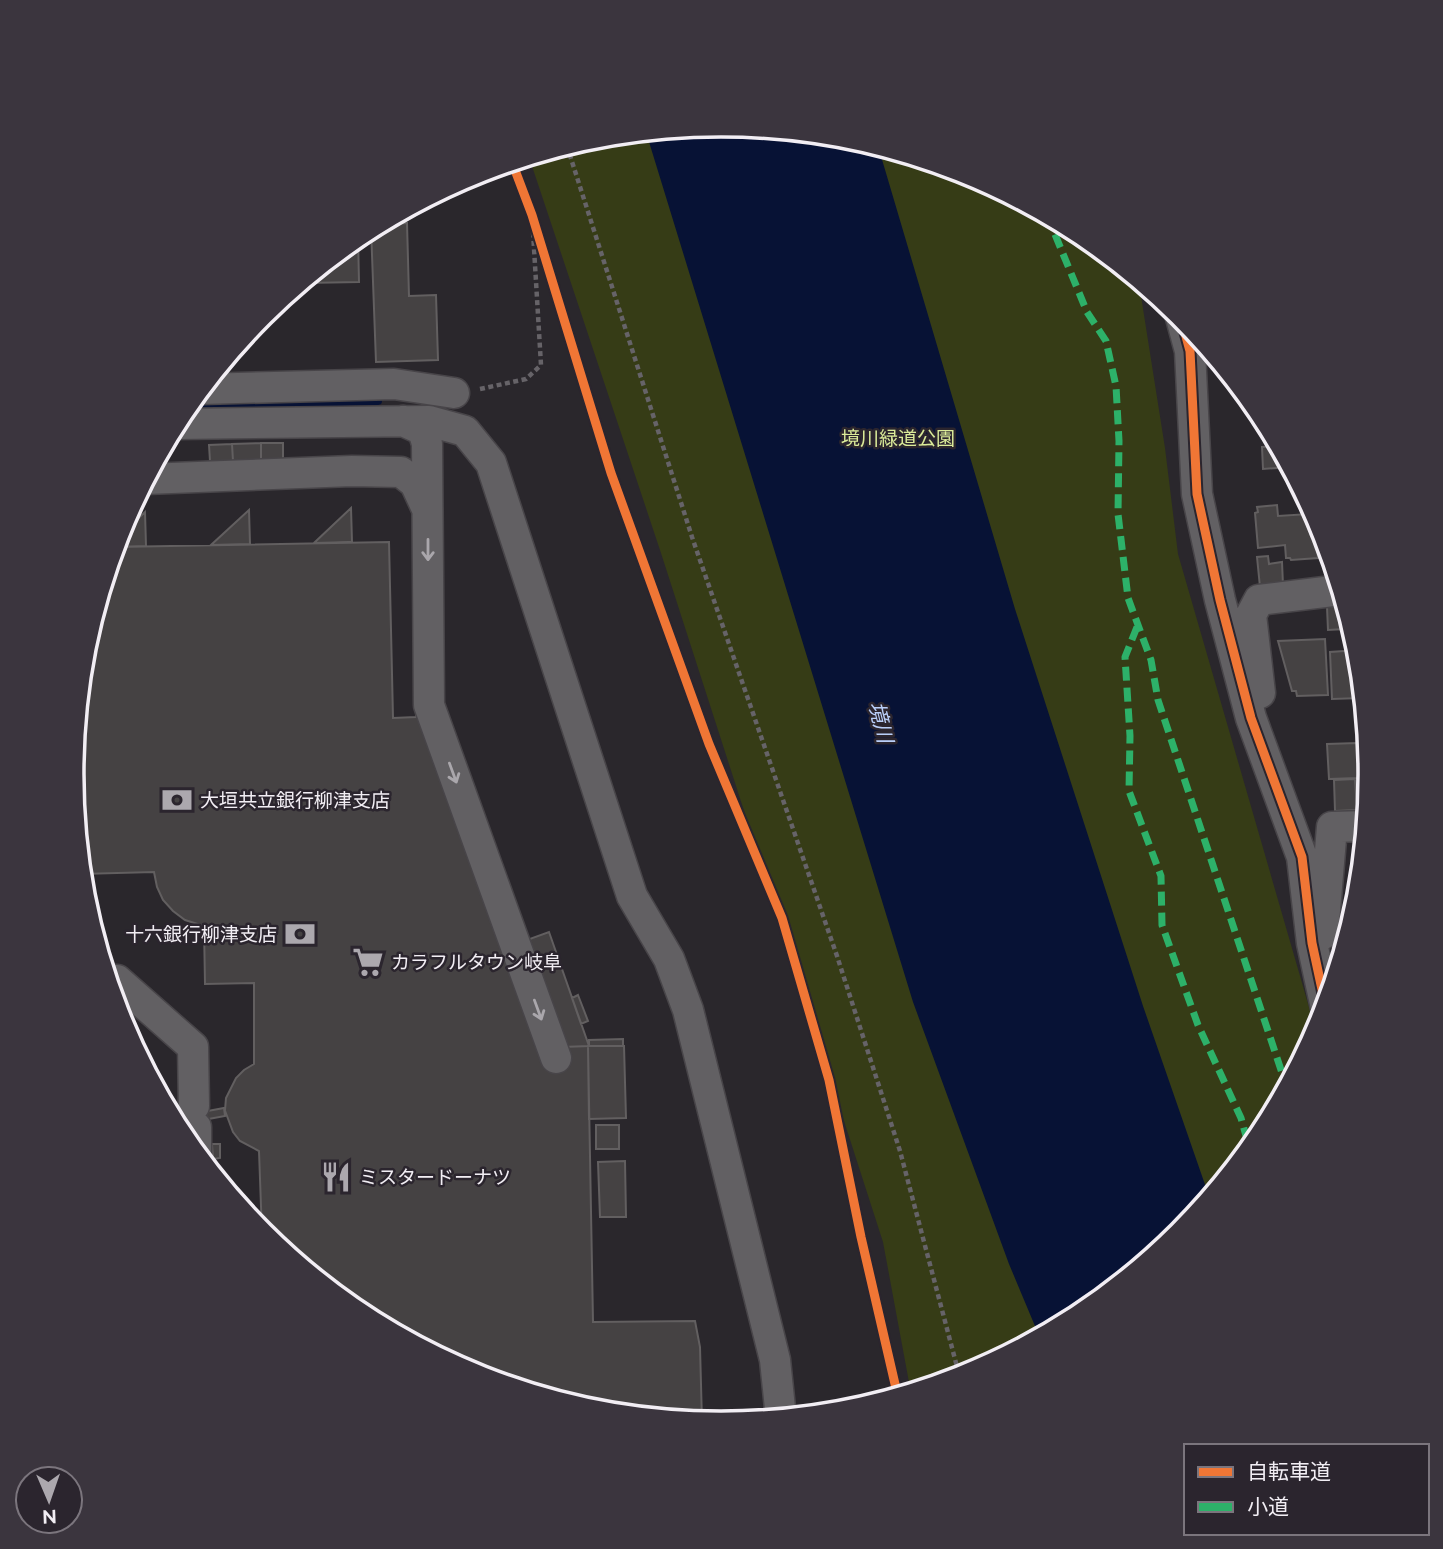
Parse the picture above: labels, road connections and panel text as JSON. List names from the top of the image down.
{
  "water": ["境川"],
  "parks": ["境川緑道公園"],
  "places": {
    "bank": ["大垣共立銀行柳津支店", "十六銀行柳津支店"],
    "supermarket": ["カラフルタウン岐阜"],
    "restaurant": ["ミスタードーナツ"]
  },
  "legend": ["自転車道", "小道"],
  "north": "bottom"
}
